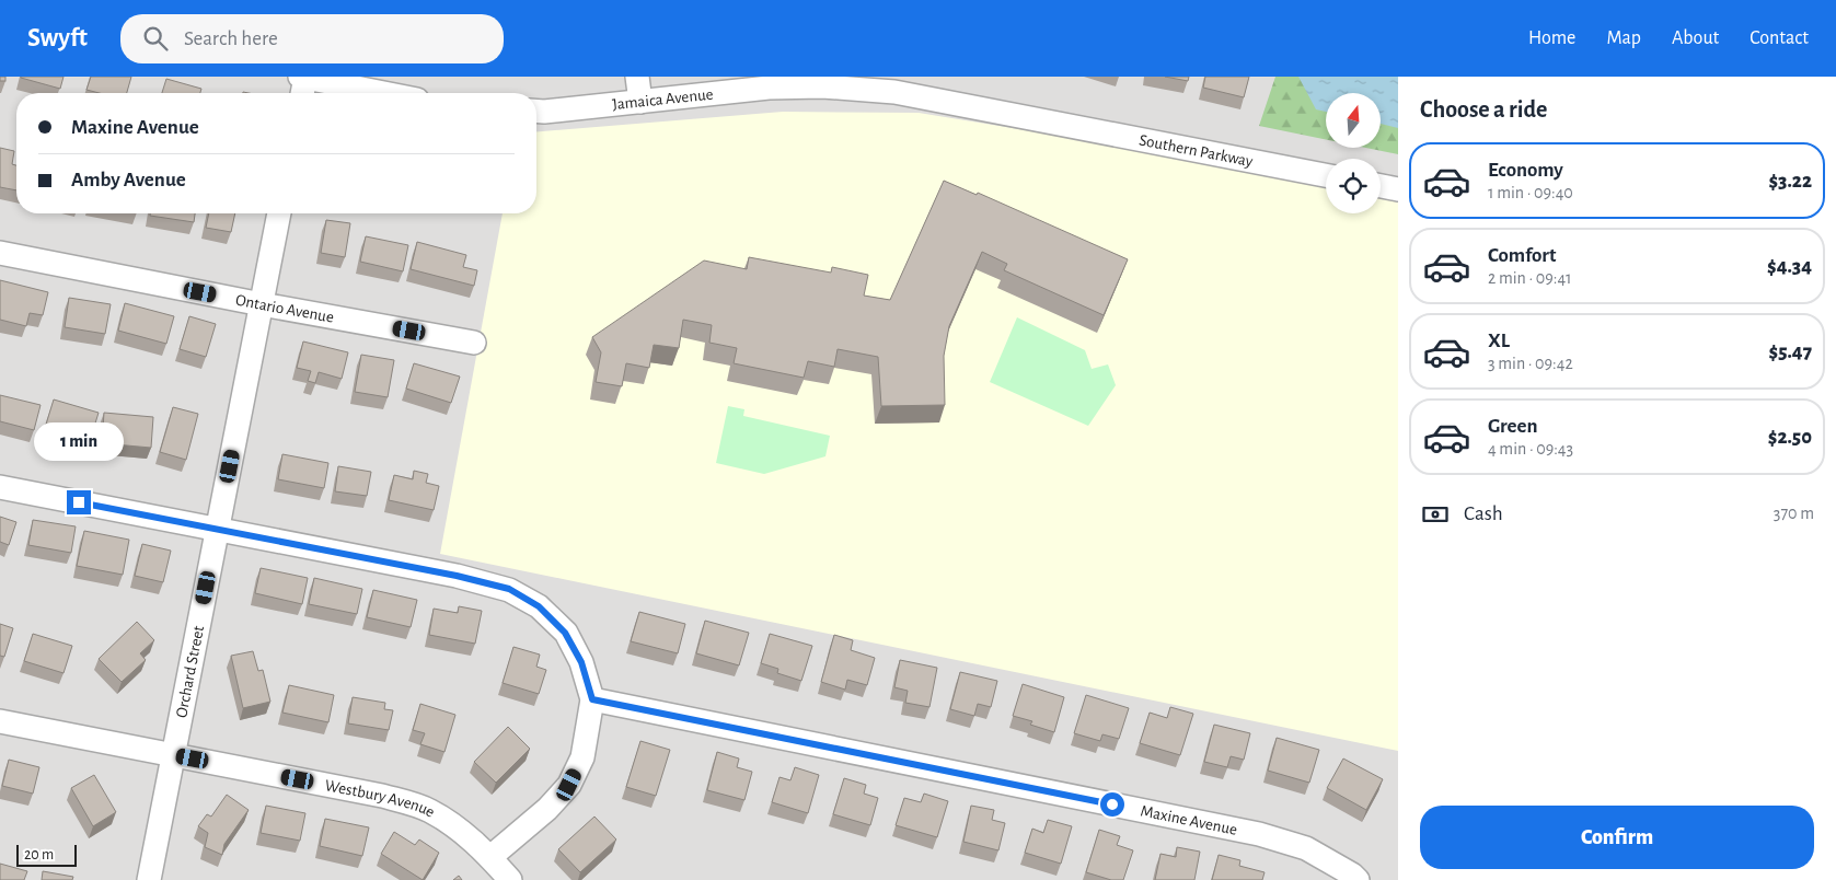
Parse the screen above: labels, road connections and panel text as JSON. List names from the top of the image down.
{
  "streets": {
    "street": [
      "Jamaica Avenue",
      "Southern Parkway",
      "Ontario Avenue",
      "Orchard Street",
      "Westbury Avenue",
      "Maxine Avenue"
    ]
  },
  "crossings": [
    ["Jamaica Avenue", "Southern Parkway"],
    ["Ontario Avenue", "Orchard Street"],
    ["Orchard Street", "Westbury Avenue"]
  ],
  "scale_bar": "20 m",
  "north": "top",
  "page": {
    "header": "Swyft",
    "search": "Search here",
    "nav": [
      "Home",
      "Map",
      "About",
      "Contact"
    ],
    "heading": "Choose a ride",
    "banner": ["Maxine Avenue", "Amby Avenue"],
    "list": [
      {
        "name": "Economy",
        "note": "1 min · 09:40",
        "value": "$3.22"
      },
      {
        "name": "Comfort",
        "note": "2 min · 09:41",
        "value": "$4.34"
      },
      {
        "name": "XL",
        "note": "3 min · 09:42",
        "value": "$5.47"
      },
      {
        "name": "Green",
        "note": "4 min · 09:43",
        "value": "$2.50"
      }
    ],
    "bubble": "1 min",
    "pay": ["Cash", "370 m"],
    "buttons": "Confirm",
    "scale": "20 m"
  }
}
